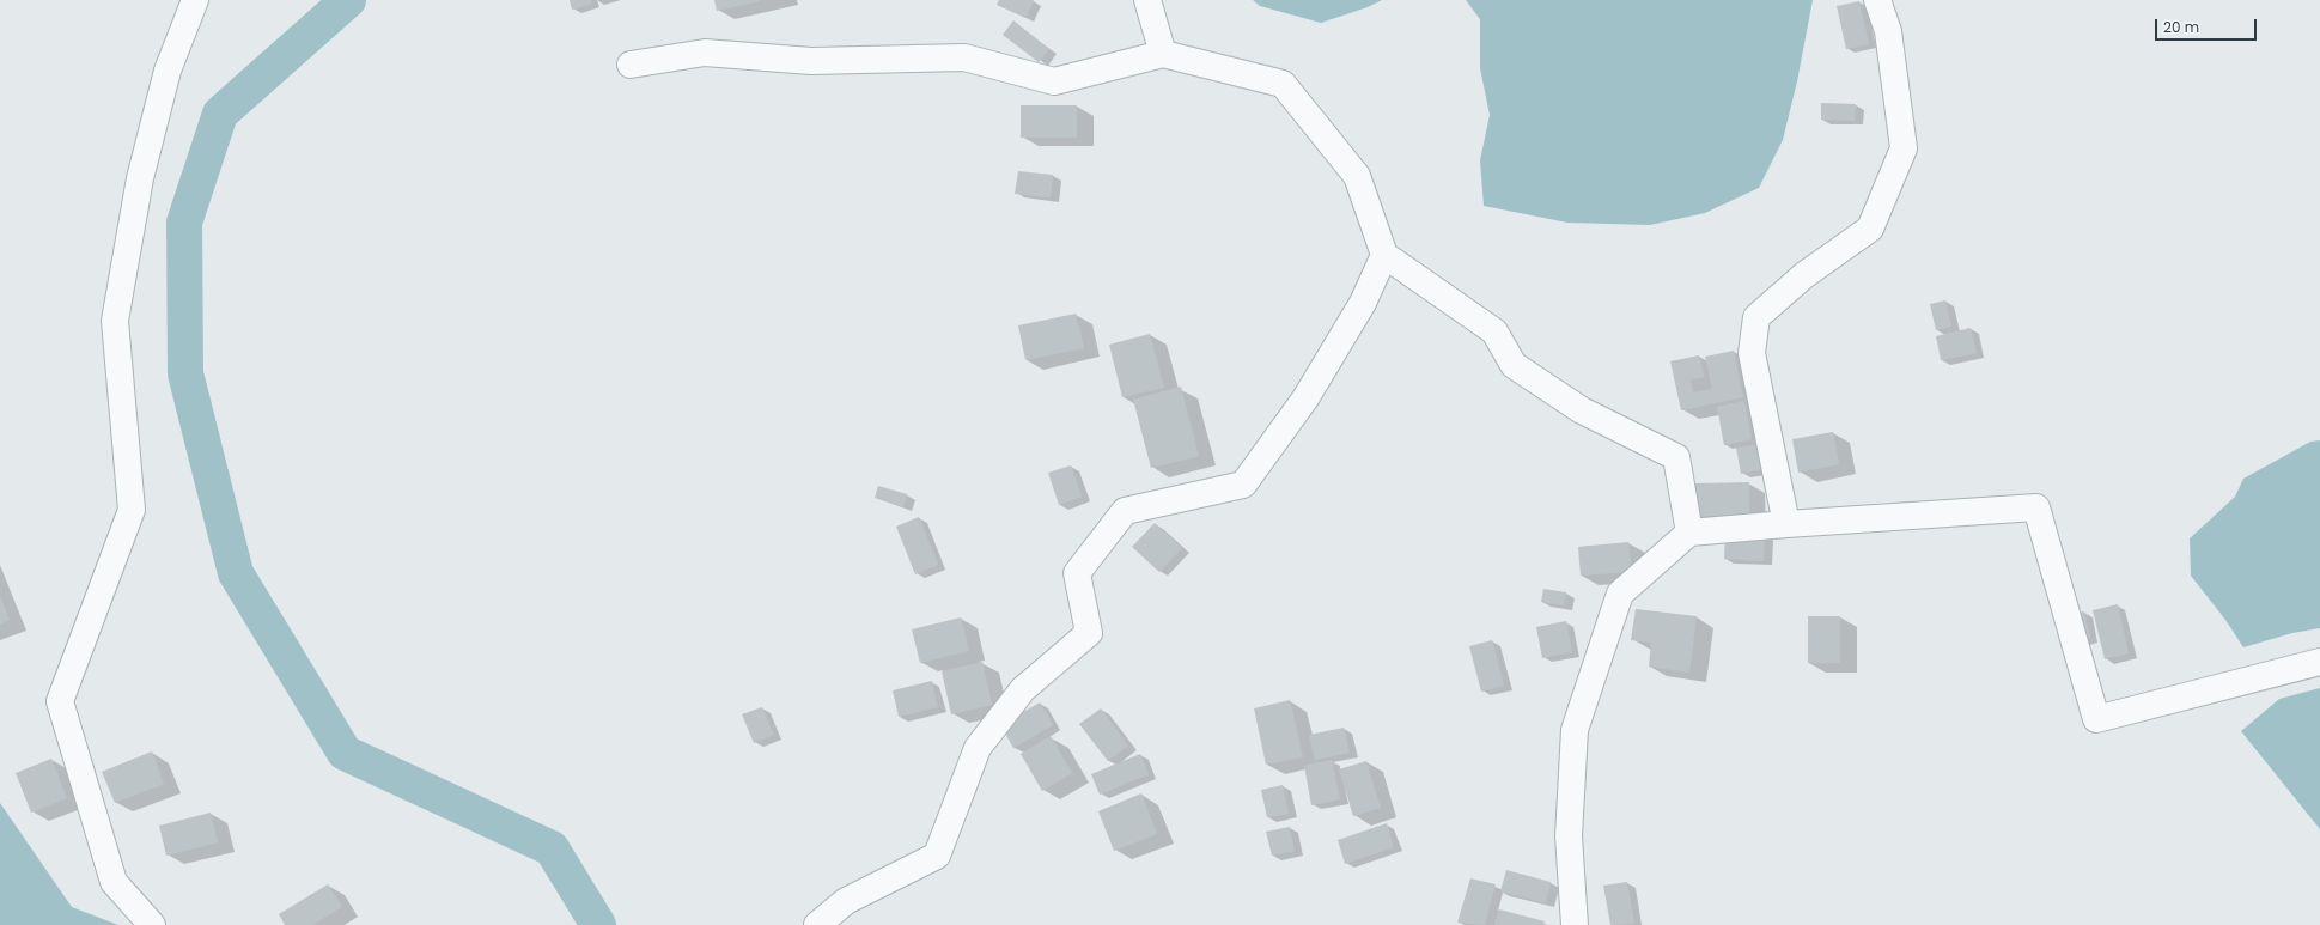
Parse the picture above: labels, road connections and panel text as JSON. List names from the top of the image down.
{
  "scale_bar": "20 m"
}
